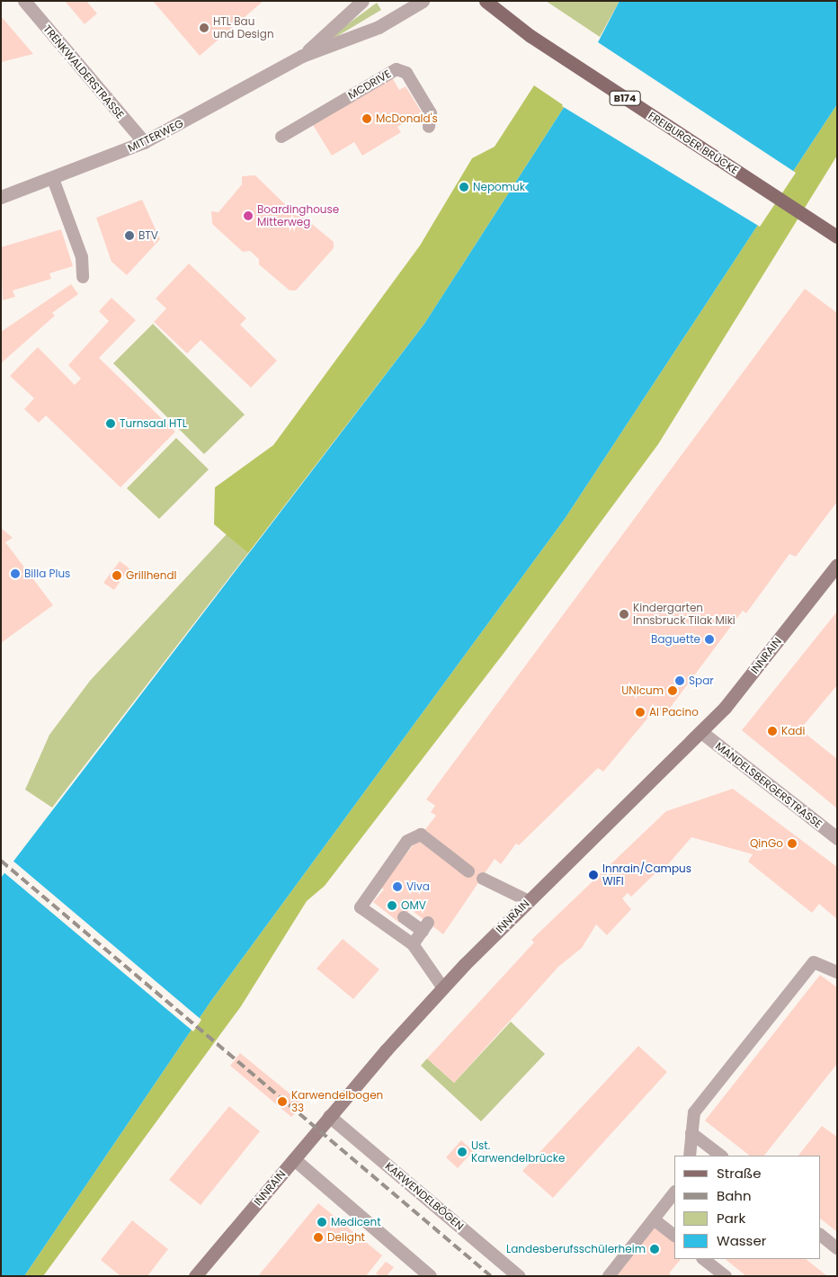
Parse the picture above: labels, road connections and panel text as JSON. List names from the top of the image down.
{
  "streets": {
    "main road": ["B174", "FREIBURGER BRÜCKE", "INNRAIN"],
    "street": [
      "TRENKWALDERSTRASSE",
      "MITTERWEG",
      "MANDELSBERGERSTRASSE",
      "KARWENDELBÖGEN"
    ],
    "lane": ["MCDRIVE"]
  },
  "crossings": [
    ["TRENKWALDERSTRASSE", "MITTERWEG"],
    ["INNRAIN", "MANDELSBERGERSTRASSE"],
    ["INNRAIN", "KARWENDELBÖGEN"]
  ],
  "places": [
    "HTL Bau und Design",
    "McDonald's",
    "Nepomuk",
    "Boardinghouse Mitterweg",
    "BTV",
    "Turnsaal HTL",
    "Billa Plus",
    "Grillhendl",
    "Kindergarten Innsbruck Tilak Miki",
    "Baguette",
    "Spar",
    "UNIcum",
    "Al Pacino",
    "Kadi",
    "QinGo",
    "Innrain/Campus WIFI",
    "Viva",
    "OMV",
    "Karwendelbogen 33",
    "Ust. Karwendelbrücke",
    "Medicent",
    "Delight",
    "Landesberufsschülerheim"
  ],
  "legend": [
    "Straße",
    "Bahn",
    "Park",
    "Wasser"
  ]
}
